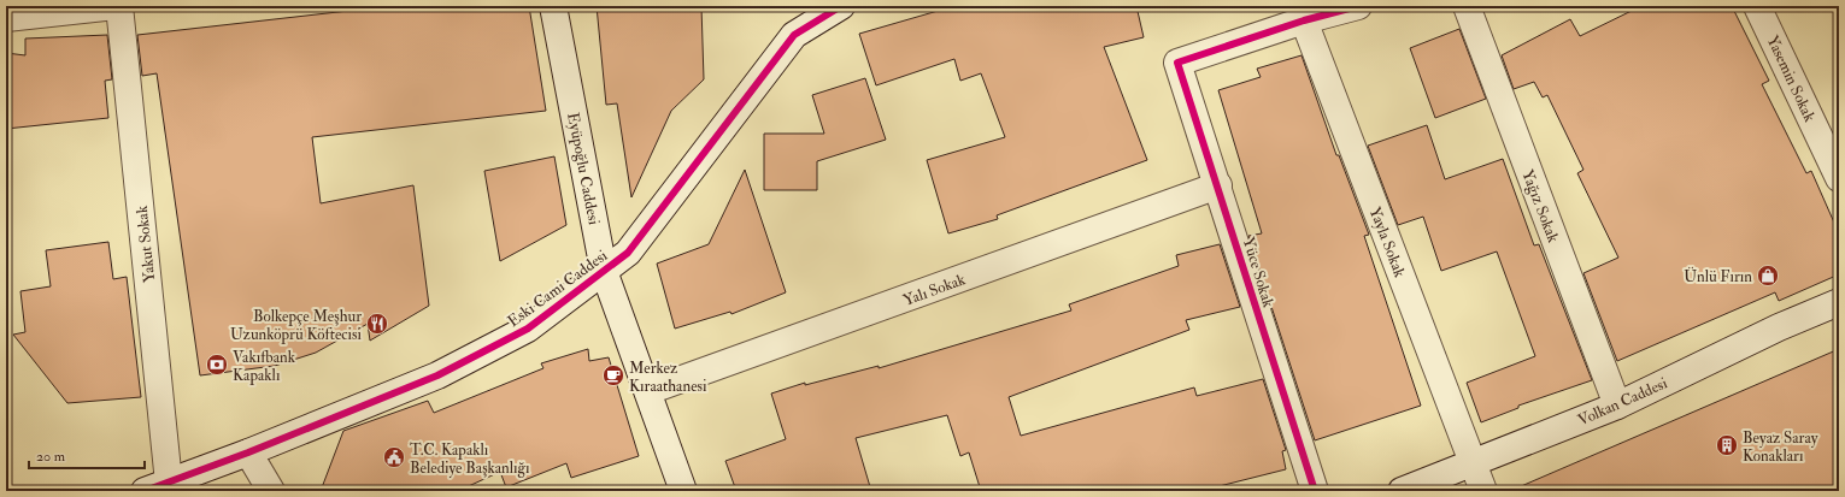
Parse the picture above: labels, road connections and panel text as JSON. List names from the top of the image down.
{
  "streets": {
    "street": [
      "Yasemin Sokak",
      "Eyüpoğlu Caddesi",
      "Yağız Sokak",
      "Yayla Sokak",
      "Yakut Sokak",
      "Yüce Sokak",
      "Eski Cami Caddesi",
      "Yalı Sokak",
      "Volkan Caddesi"
    ]
  },
  "crossings": [
    ["Eyüpoğlu Caddesi", "Eski Cami Caddesi"],
    ["Eyüpoğlu Caddesi", "Yalı Sokak"],
    ["Yağız Sokak", "Volkan Caddesi"],
    ["Yayla Sokak", "Yüce Sokak"],
    ["Yayla Sokak", "Volkan Caddesi"],
    ["Yakut Sokak", "Eski Cami Caddesi"],
    ["Yüce Sokak", "Yalı Sokak"]
  ],
  "places": {
    "shop": ["Ünlü Fırın"],
    "restaurant": ["Bolkepçe Meşhur Uzunköprü Köftecisi"],
    "bank": ["Vakıfbank Kapaklı"],
    "cafe": ["Merkez Kıraathanesi"],
    "building": ["Beyaz Saray Konakları"],
    "public building": ["T.C. Kapaklı Belediye Başkanlığı"]
  },
  "scale_bar": "20 m"
}
